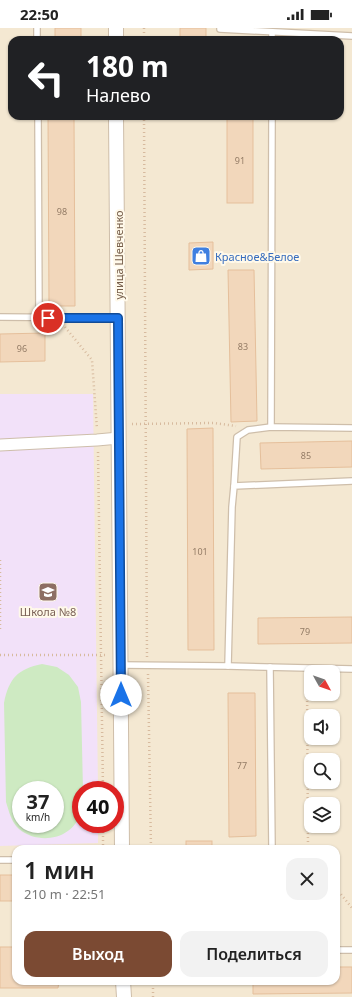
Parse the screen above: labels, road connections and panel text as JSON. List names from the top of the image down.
{
  "streets": {
    "street": ["улица Шевченко"]
  },
  "places": {
    "shop": ["Красное&Белое"],
    "school or university": ["Школа №8"]
  },
  "house_numbers": [
    "91",
    "98",
    "83",
    "96",
    "85",
    "101",
    "79",
    "77"
  ],
  "north": "bottom right",
  "page": {
    "status": "22:50",
    "turn": ["180 m", "Налево"],
    "speed": "37 km/h",
    "limit": "40",
    "heading": ["1 мин", "210 m · 22:51"],
    "buttons": ["Выход", "Поделиться"]
  }
}
